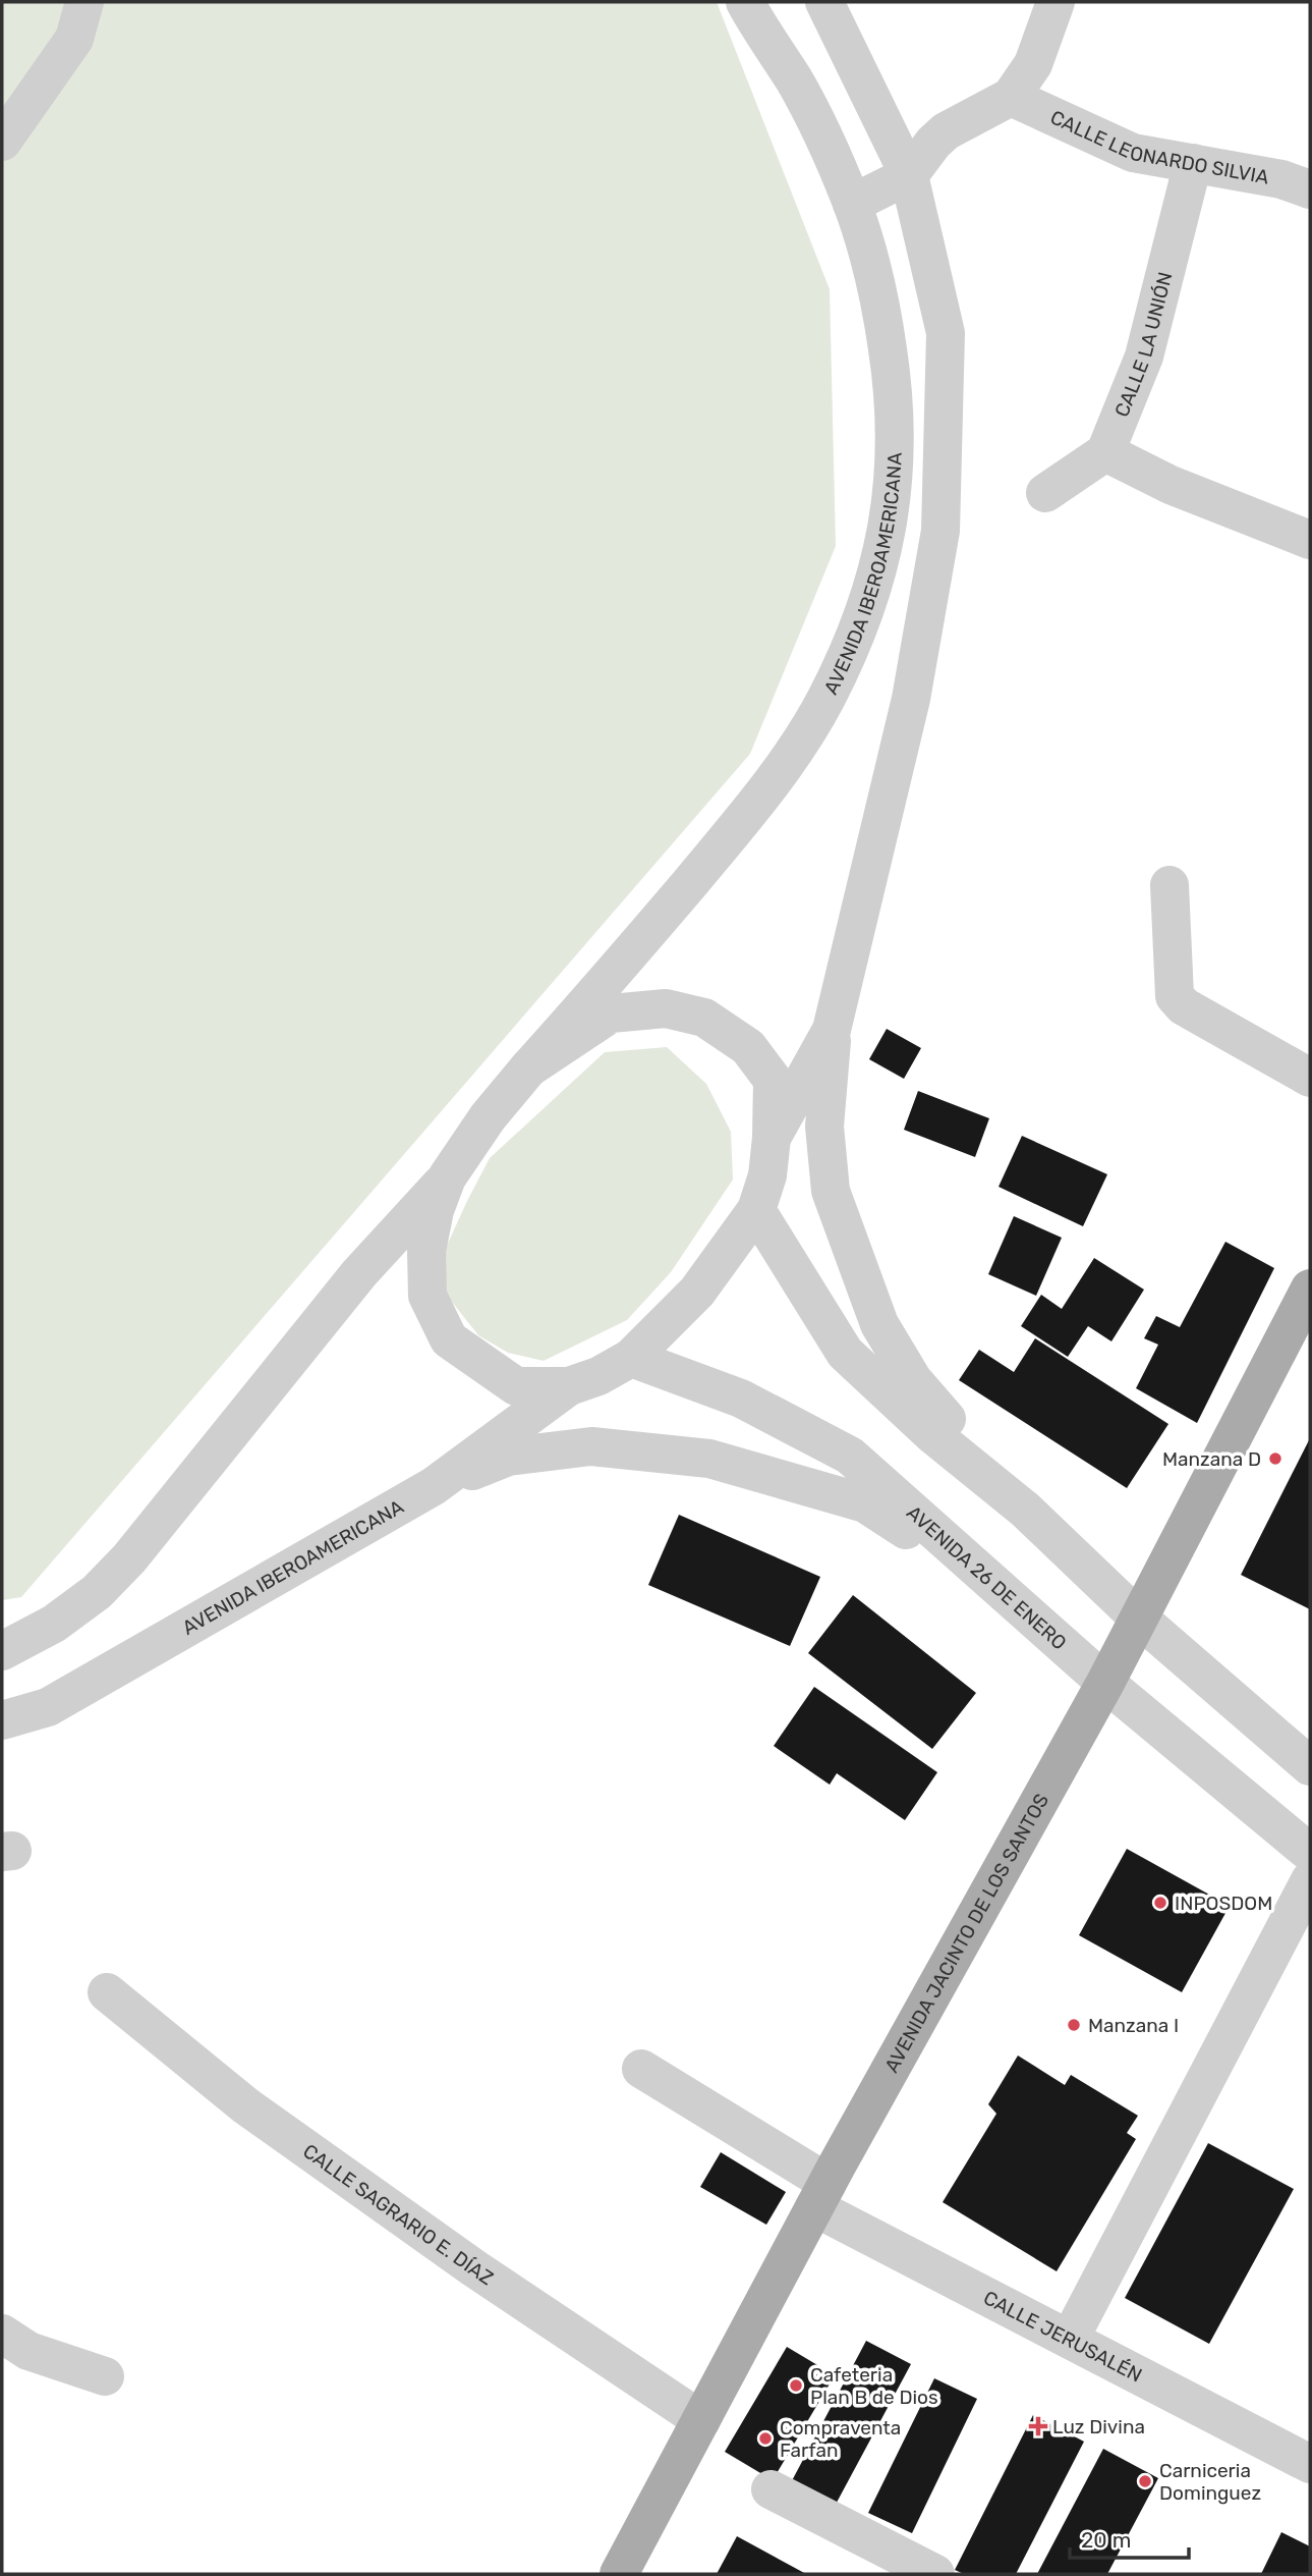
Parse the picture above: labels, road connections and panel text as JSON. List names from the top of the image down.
{
  "streets": {
    "main road": ["AVENIDA JACINTO DE LOS SANTOS"],
    "street": [
      "CALLE LEONARDO SILVIA",
      "CALLE LA UNIÓN",
      "AVENIDA IBEROAMERICANA",
      "AVENIDA 26 DE ENERO",
      "CALLE SAGRARIO E. DÍAZ",
      "CALLE JERUSALÉN"
    ]
  },
  "crossings": [
    ["CALLE LEONARDO SILVIA", "CALLE LA UNIÓN"],
    ["AVENIDA 26 DE ENERO", "AVENIDA JACINTO DE LOS SANTOS"],
    ["AVENIDA JACINTO DE LOS SANTOS", "CALLE SAGRARIO E. DÍAZ"],
    ["AVENIDA JACINTO DE LOS SANTOS", "CALLE JERUSALÉN"]
  ],
  "places": {
    "other": [
      "Manzana D",
      "INPOSDOM",
      "Manzana I",
      "Cafeteria Plan B de Dios",
      "Compraventa Farfan",
      "Carniceria Dominguez"
    ],
    "health": ["Luz Divina"]
  },
  "scale_bar": "20 m"
}
